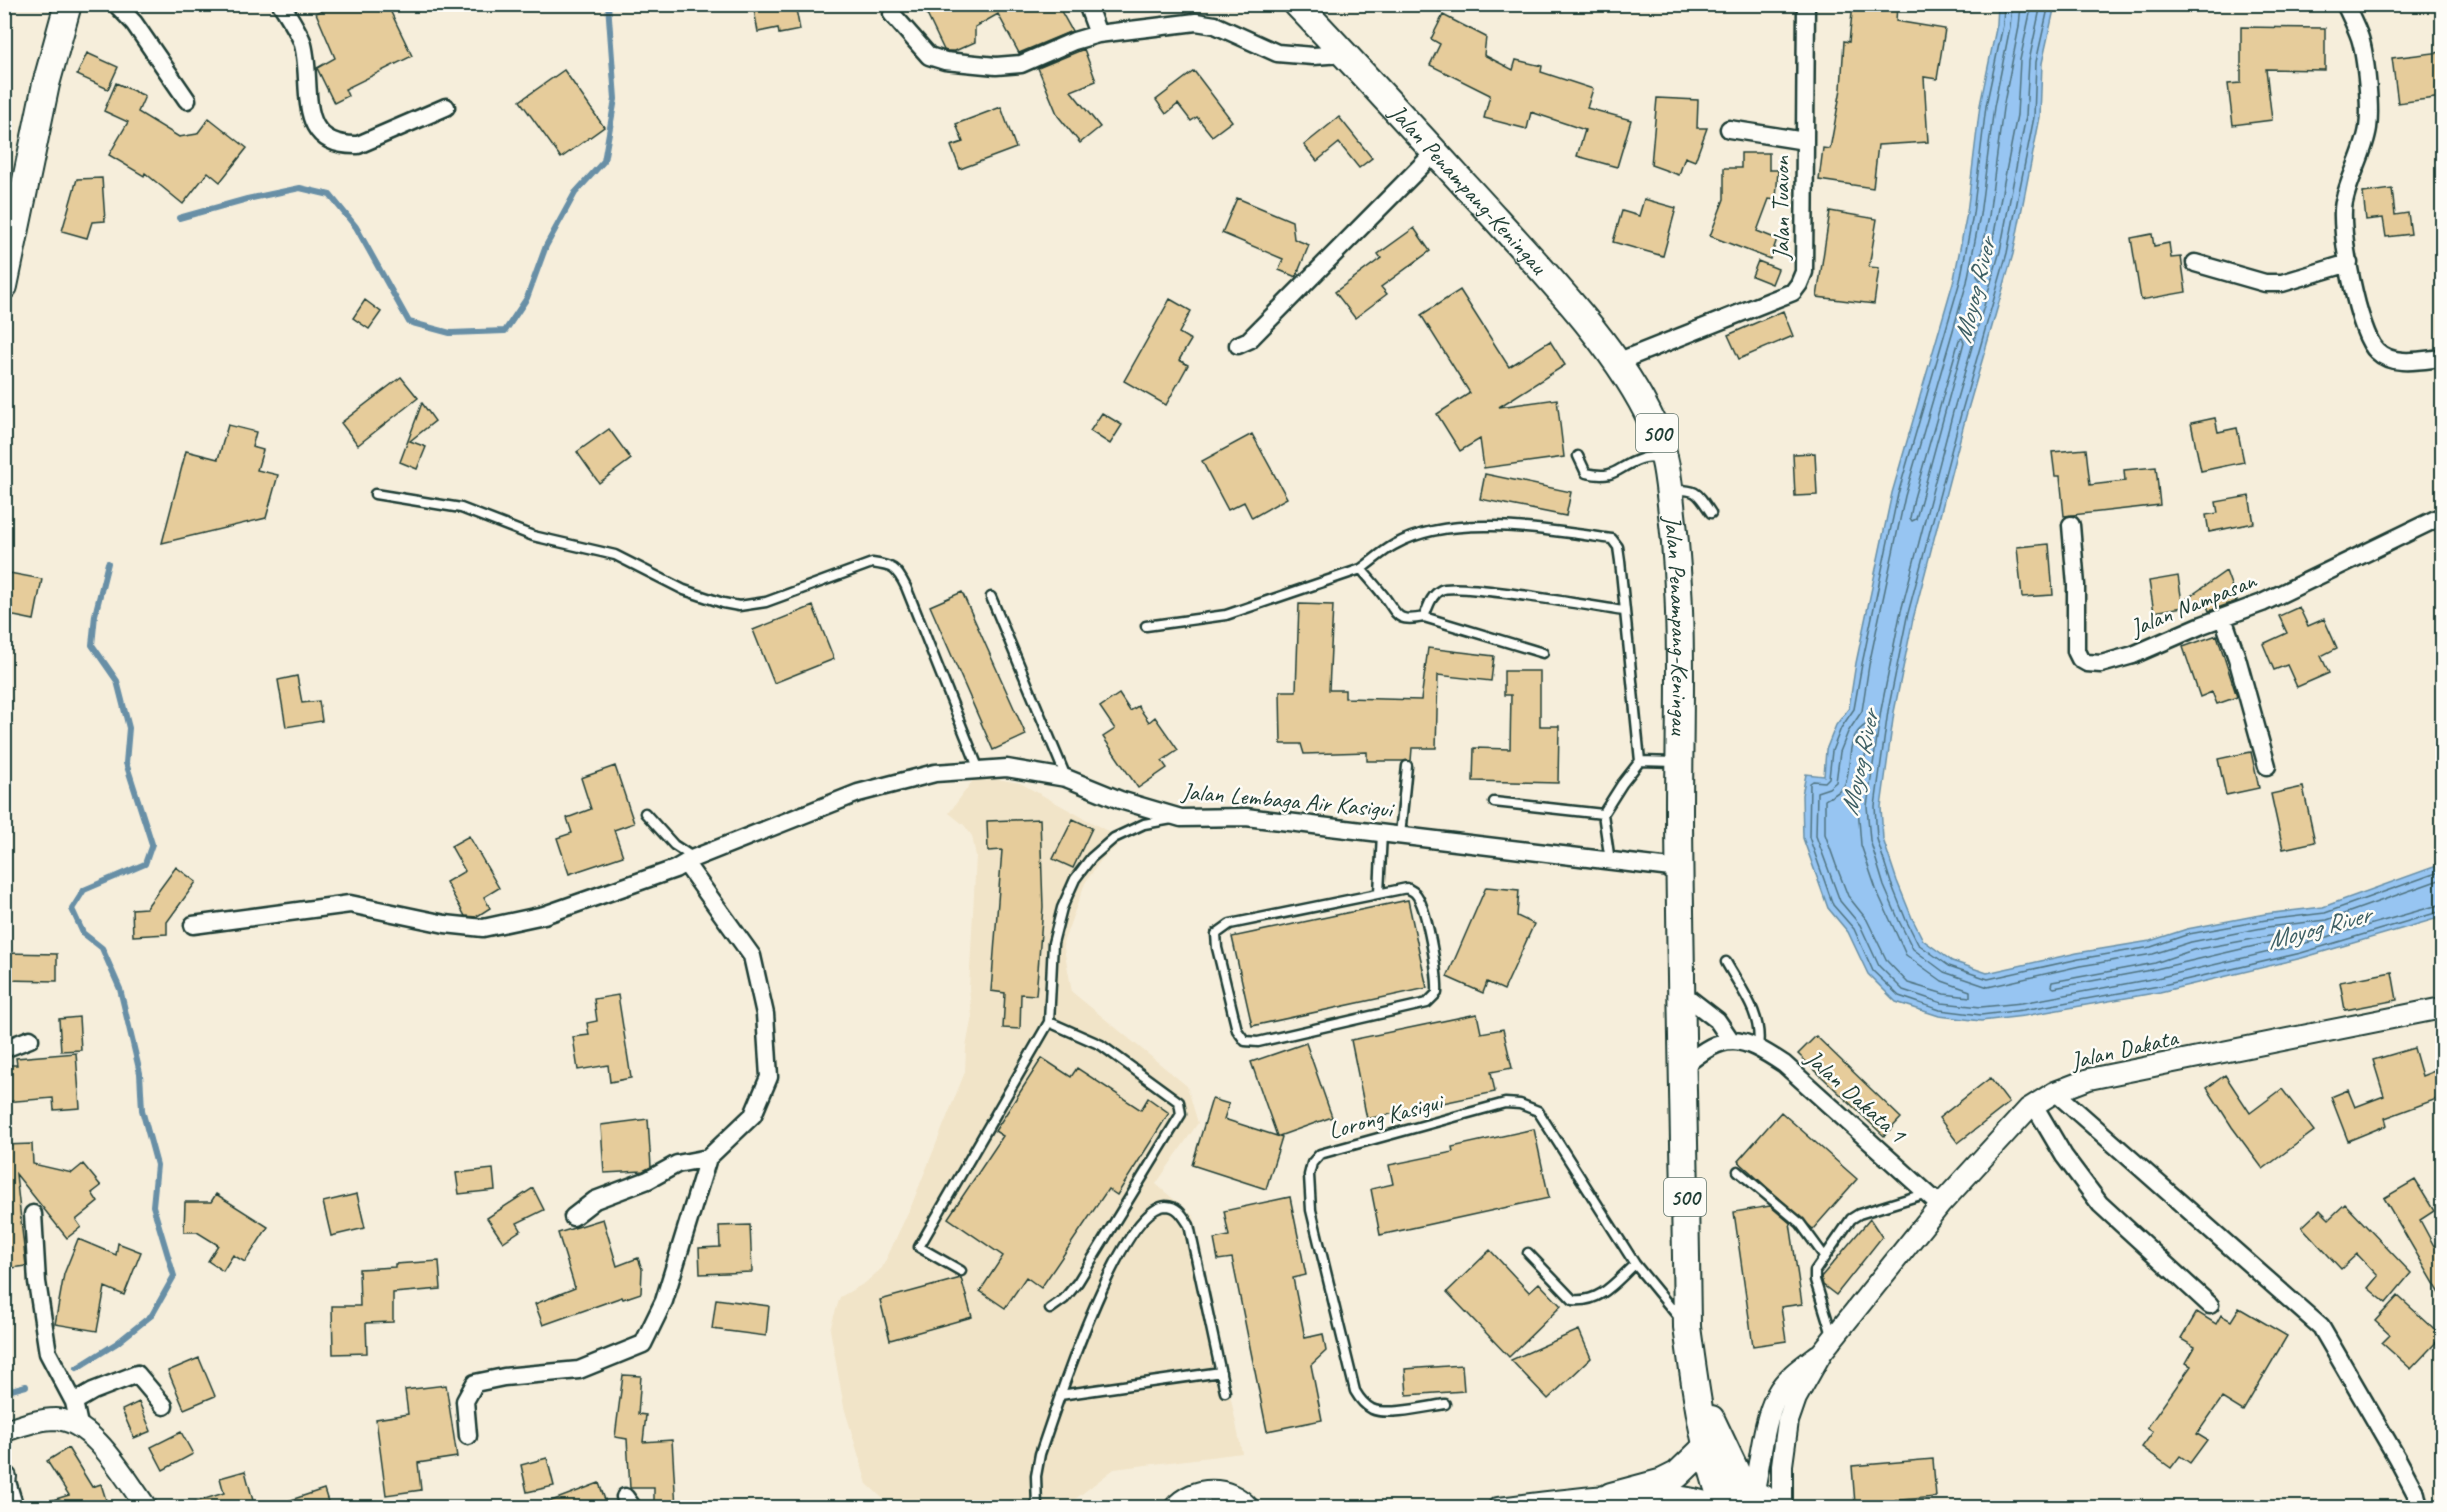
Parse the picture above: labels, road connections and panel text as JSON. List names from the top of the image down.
{
  "streets": {
    "main road": ["Jalan Penampang-Keningau", "500"],
    "street": [
      "Jalan Tuavon",
      "Jalan Nampasan",
      "Jalan Lembaga Air Kasigui",
      "Jalan Dakata",
      "Jalan Dakata 1"
    ],
    "lane": ["Lorong Kasigui"]
  },
  "crossings": [
    ["Jalan Penampang-Keningau", "Jalan Tuavon"],
    ["Jalan Penampang-Keningau", "500"],
    ["Jalan Penampang-Keningau", "Jalan Lembaga Air Kasigui"],
    ["Jalan Penampang-Keningau", "Jalan Dakata"],
    ["Jalan Penampang-Keningau", "Lorong Kasigui"],
    ["500", "Jalan Dakata"],
    ["Jalan Dakata", "Jalan Dakata 1"]
  ],
  "water": ["Moyog River"]
}
